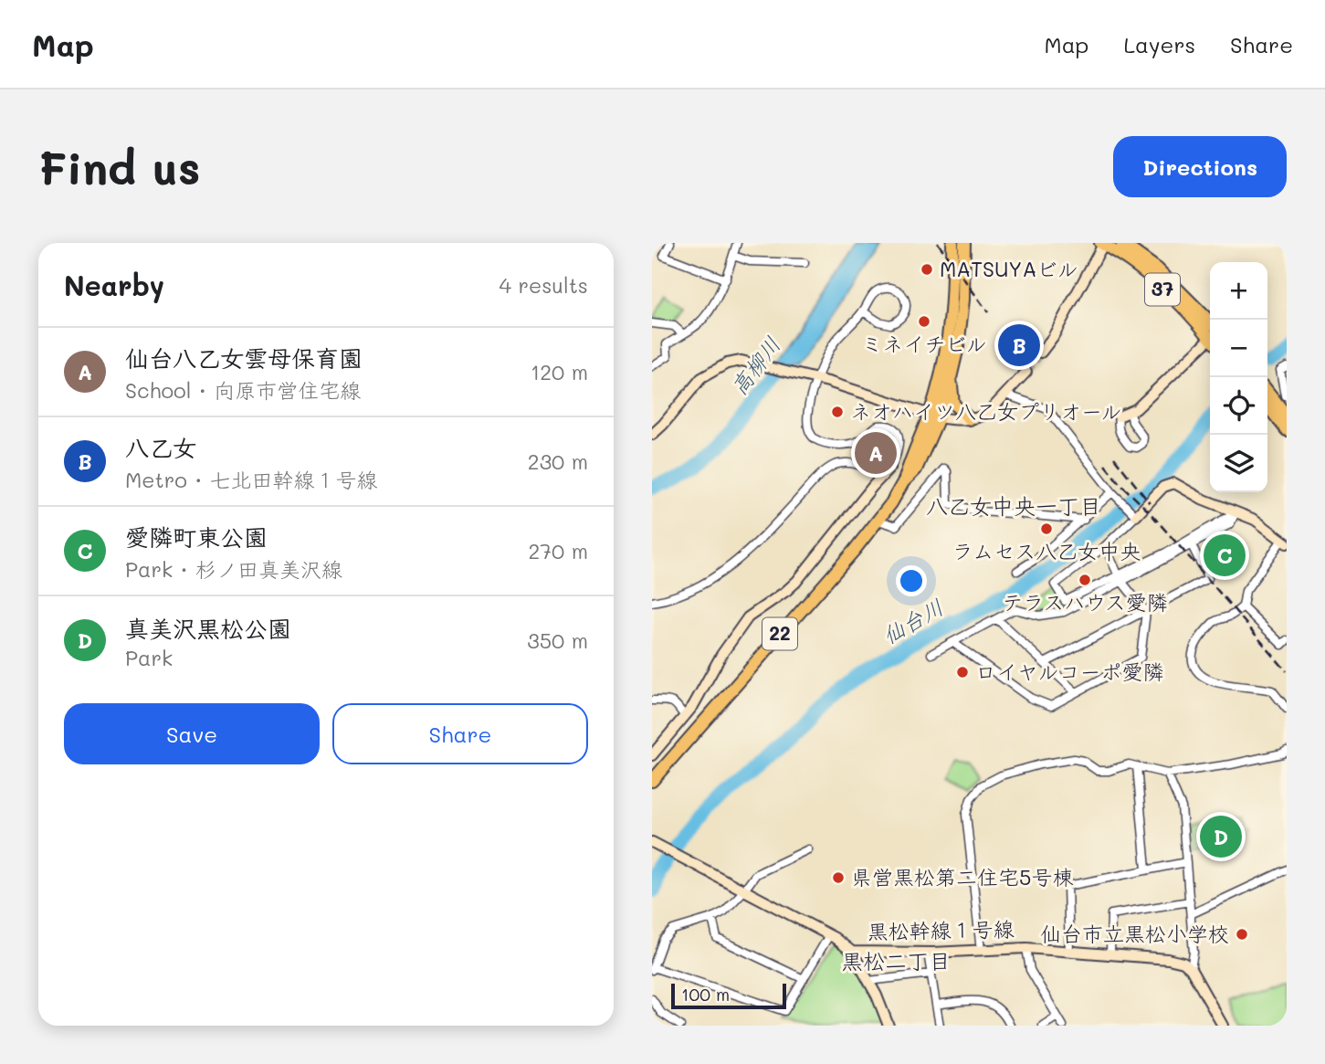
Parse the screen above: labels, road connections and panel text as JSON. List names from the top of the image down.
{
  "streets": {
    "main road": ["37", "22"],
    "street": ["黒松幹線１号線"]
  },
  "districts": ["八乙女中央一丁目", "黒松二丁目"],
  "water": ["高柳川", "仙台川"],
  "places": [
    "MATSUYAビル",
    "ミネイチビル",
    "ネオハイツ八乙女プリオール",
    "ラムセス八乙女中央",
    "テラスハウス愛隣",
    "ロイヤルコーポ愛隣",
    "県営黒松第二住宅5号棟",
    "仙台市立黒松小学校"
  ],
  "scale_bar": "100 m",
  "page": {
    "header": "Map",
    "nav": ["Map", "Layers", "Share"],
    "buttons": [
      "Directions",
      ["Save", "Share"]
    ],
    "title": "Find us",
    "heading": ["Nearby", "4 results"],
    "map_buttons": ["+", "−"],
    "pins": [
      "B",
      "A",
      "C",
      "D"
    ],
    "list": [
      {
        "mark": "A",
        "name": "仙台八乙女雲母保育園",
        "note": "School · 向原市営住宅線",
        "value": "120 m"
      },
      {
        "mark": "B",
        "name": "八乙女",
        "note": "Metro · 七北田幹線１号線",
        "value": "230 m"
      },
      {
        "mark": "C",
        "name": "愛隣町東公園",
        "note": "Park · 杉ノ田真美沢線",
        "value": "270 m"
      },
      {
        "mark": "D",
        "name": "真美沢黒松公園",
        "note": "Park",
        "value": "350 m"
      }
    ],
    "scale": "100 m"
  }
}
